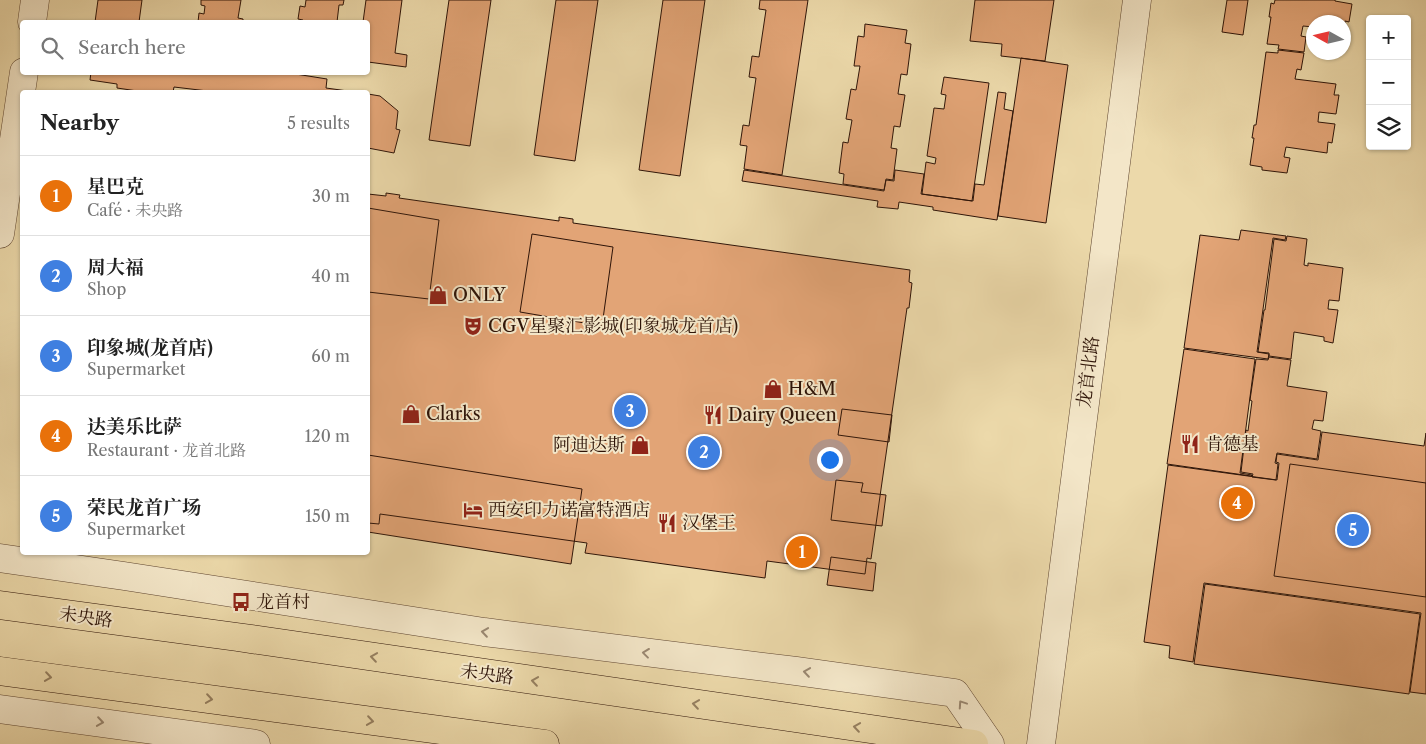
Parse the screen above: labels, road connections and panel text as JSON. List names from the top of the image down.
{
  "streets": {
    "main road": ["未央路"],
    "street": ["龙首北路"]
  },
  "places": {
    "shop": [
      "ONLY",
      "H&M",
      "Clarks",
      "阿迪达斯"
    ],
    "theatre": ["CGV星聚汇影城(印象城龙首店)"],
    "restaurant": ["Dairy Queen", "肯德基", "汉堡王"],
    "hotel": ["西安印力诺富特酒店"],
    "bus stop": ["龙首村"]
  },
  "north": "left",
  "page": {
    "map_buttons": ["+", "−"],
    "search": "Search here",
    "heading": ["Nearby", "5 results"],
    "list": [
      {
        "mark": "1",
        "name": "星巴克",
        "note": "Café · 未央路",
        "value": "30 m"
      },
      {
        "mark": "2",
        "name": "周大福",
        "note": "Shop",
        "value": "40 m"
      },
      {
        "mark": "3",
        "name": "印象城(龙首店)",
        "note": "Supermarket",
        "value": "60 m"
      },
      {
        "mark": "4",
        "name": "达美乐比萨",
        "note": "Restaurant · 龙首北路",
        "value": "120 m"
      },
      {
        "mark": "5",
        "name": "荣民龙首广场",
        "note": "Supermarket",
        "value": "150 m"
      }
    ],
    "pins": [
      "3",
      "2",
      "4",
      "5",
      "1"
    ]
  }
}
